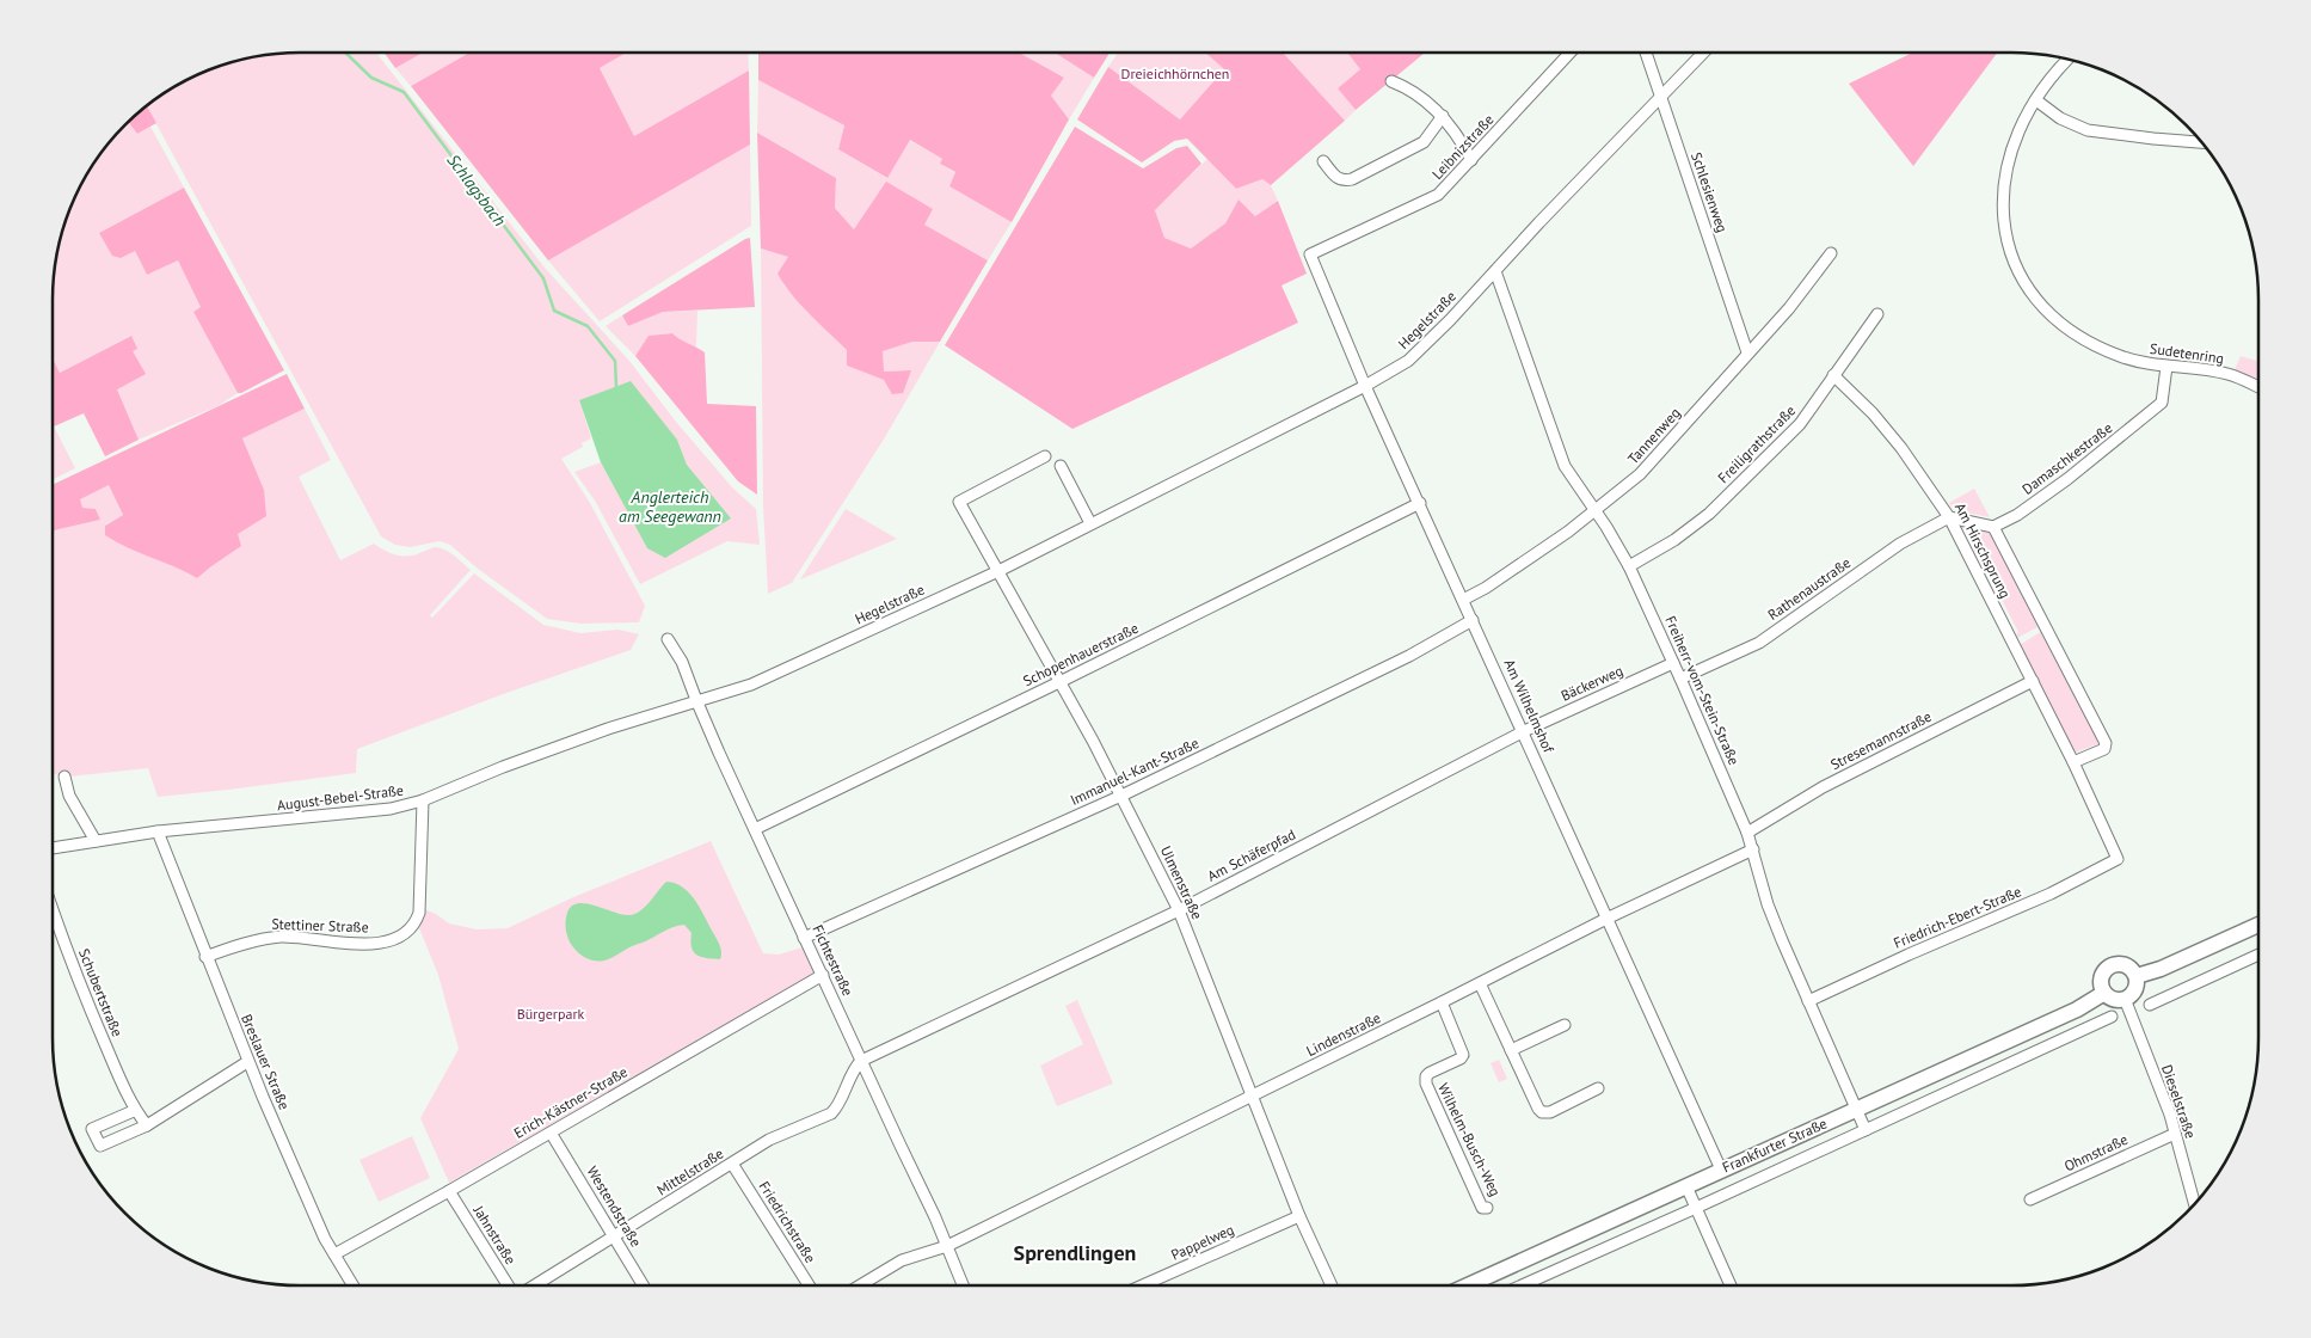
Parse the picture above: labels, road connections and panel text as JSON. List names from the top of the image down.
{
  "streets": {
    "street": [
      "Leibnizstraße",
      "Schlesienweg",
      "Hegelstraße",
      "Sudetenring",
      "Tannenweg",
      "Freiligrathstraße",
      "Damaschkestraße",
      "Am Hirschsprung",
      "Rathenaustraße",
      "Schopenhauerstraße",
      "Bäckerweg",
      "Freiherr-vom-Stein-Straße",
      "Am Wilhelmshof",
      "Stresemannstraße",
      "Immanuel-Kant-Straße",
      "August-Bebel-Straße",
      "Am Schäferpfad",
      "Ulmenstraße",
      "Friedrich-Ebert-Straße",
      "Stettiner Straße",
      "Fichtestraße",
      "Schubertstraße",
      "Lindenstraße",
      "Breslauer Straße",
      "Dieselstraße",
      "Erich-Kästner-Straße",
      "Wilhelm-Busch-Weg",
      "Frankfurter Straße",
      "Ohmstraße",
      "Mittelstraße",
      "Westendstraße",
      "Friedrichstraße",
      "Jahnstraße",
      "Pappelweg"
    ]
  },
  "crossings": [
    ["Leibnizstraße", "Am Wilhelmshof"],
    ["Schlesienweg", "Hegelstraße"],
    ["Schlesienweg", "Tannenweg"],
    ["Hegelstraße", "Freiherr-vom-Stein-Straße"],
    ["Hegelstraße", "Am Wilhelmshof"],
    ["Hegelstraße", "August-Bebel-Straße"],
    ["Hegelstraße", "Ulmenstraße"],
    ["Hegelstraße", "Fichtestraße"],
    ["Sudetenring", "Damaschkestraße"],
    ["Tannenweg", "Freiherr-vom-Stein-Straße"],
    ["Tannenweg", "Am Wilhelmshof"],
    ["Freiligrathstraße", "Am Hirschsprung"],
    ["Freiligrathstraße", "Freiherr-vom-Stein-Straße"],
    ["Damaschkestraße", "Am Hirschsprung"],
    ["Am Hirschsprung", "Rathenaustraße"],
    ["Am Hirschsprung", "Stresemannstraße"],
    ["Am Hirschsprung", "Friedrich-Ebert-Straße"],
    ["Rathenaustraße", "Freiherr-vom-Stein-Straße"],
    ["Schopenhauerstraße", "Am Wilhelmshof"],
    ["Schopenhauerstraße", "Ulmenstraße"],
    ["Schopenhauerstraße", "Fichtestraße"],
    ["Bäckerweg", "Freiherr-vom-Stein-Straße"],
    ["Bäckerweg", "Am Wilhelmshof"],
    ["Bäckerweg", "Am Schäferpfad"],
    ["Freiherr-vom-Stein-Straße", "Stresemannstraße"],
    ["Freiherr-vom-Stein-Straße", "Friedrich-Ebert-Straße"],
    ["Freiherr-vom-Stein-Straße", "Lindenstraße"],
    ["Freiherr-vom-Stein-Straße", "Frankfurter Straße"],
    ["Am Wilhelmshof", "Immanuel-Kant-Straße"],
    ["Am Wilhelmshof", "Am Schäferpfad"],
    ["Am Wilhelmshof", "Lindenstraße"],
    ["Am Wilhelmshof", "Frankfurter Straße"],
    ["Immanuel-Kant-Straße", "Ulmenstraße"],
    ["Immanuel-Kant-Straße", "Fichtestraße"],
    ["August-Bebel-Straße", "Stettiner Straße"],
    ["August-Bebel-Straße", "Fichtestraße"],
    ["August-Bebel-Straße", "Breslauer Straße"],
    ["Am Schäferpfad", "Ulmenstraße"],
    ["Am Schäferpfad", "Fichtestraße"],
    ["Am Schäferpfad", "Mittelstraße"],
    ["Ulmenstraße", "Lindenstraße"],
    ["Ulmenstraße", "Pappelweg"],
    ["Stettiner Straße", "Breslauer Straße"],
    ["Fichtestraße", "Lindenstraße"],
    ["Fichtestraße", "Erich-Kästner-Straße"],
    ["Fichtestraße", "Mittelstraße"],
    ["Lindenstraße", "Wilhelm-Busch-Weg"],
    ["Breslauer Straße", "Erich-Kästner-Straße"],
    ["Dieselstraße", "Frankfurter Straße"],
    ["Dieselstraße", "Ohmstraße"],
    ["Erich-Kästner-Straße", "Westendstraße"],
    ["Erich-Kästner-Straße", "Jahnstraße"],
    ["Mittelstraße", "Westendstraße"],
    ["Mittelstraße", "Friedrichstraße"]
  ],
  "districts": ["Sprendlingen"],
  "water": ["Schlagsbach", "Anglerteich am Seegewann"],
  "parks": ["Dreieichhörnchen", "Bürgerpark"]
}
